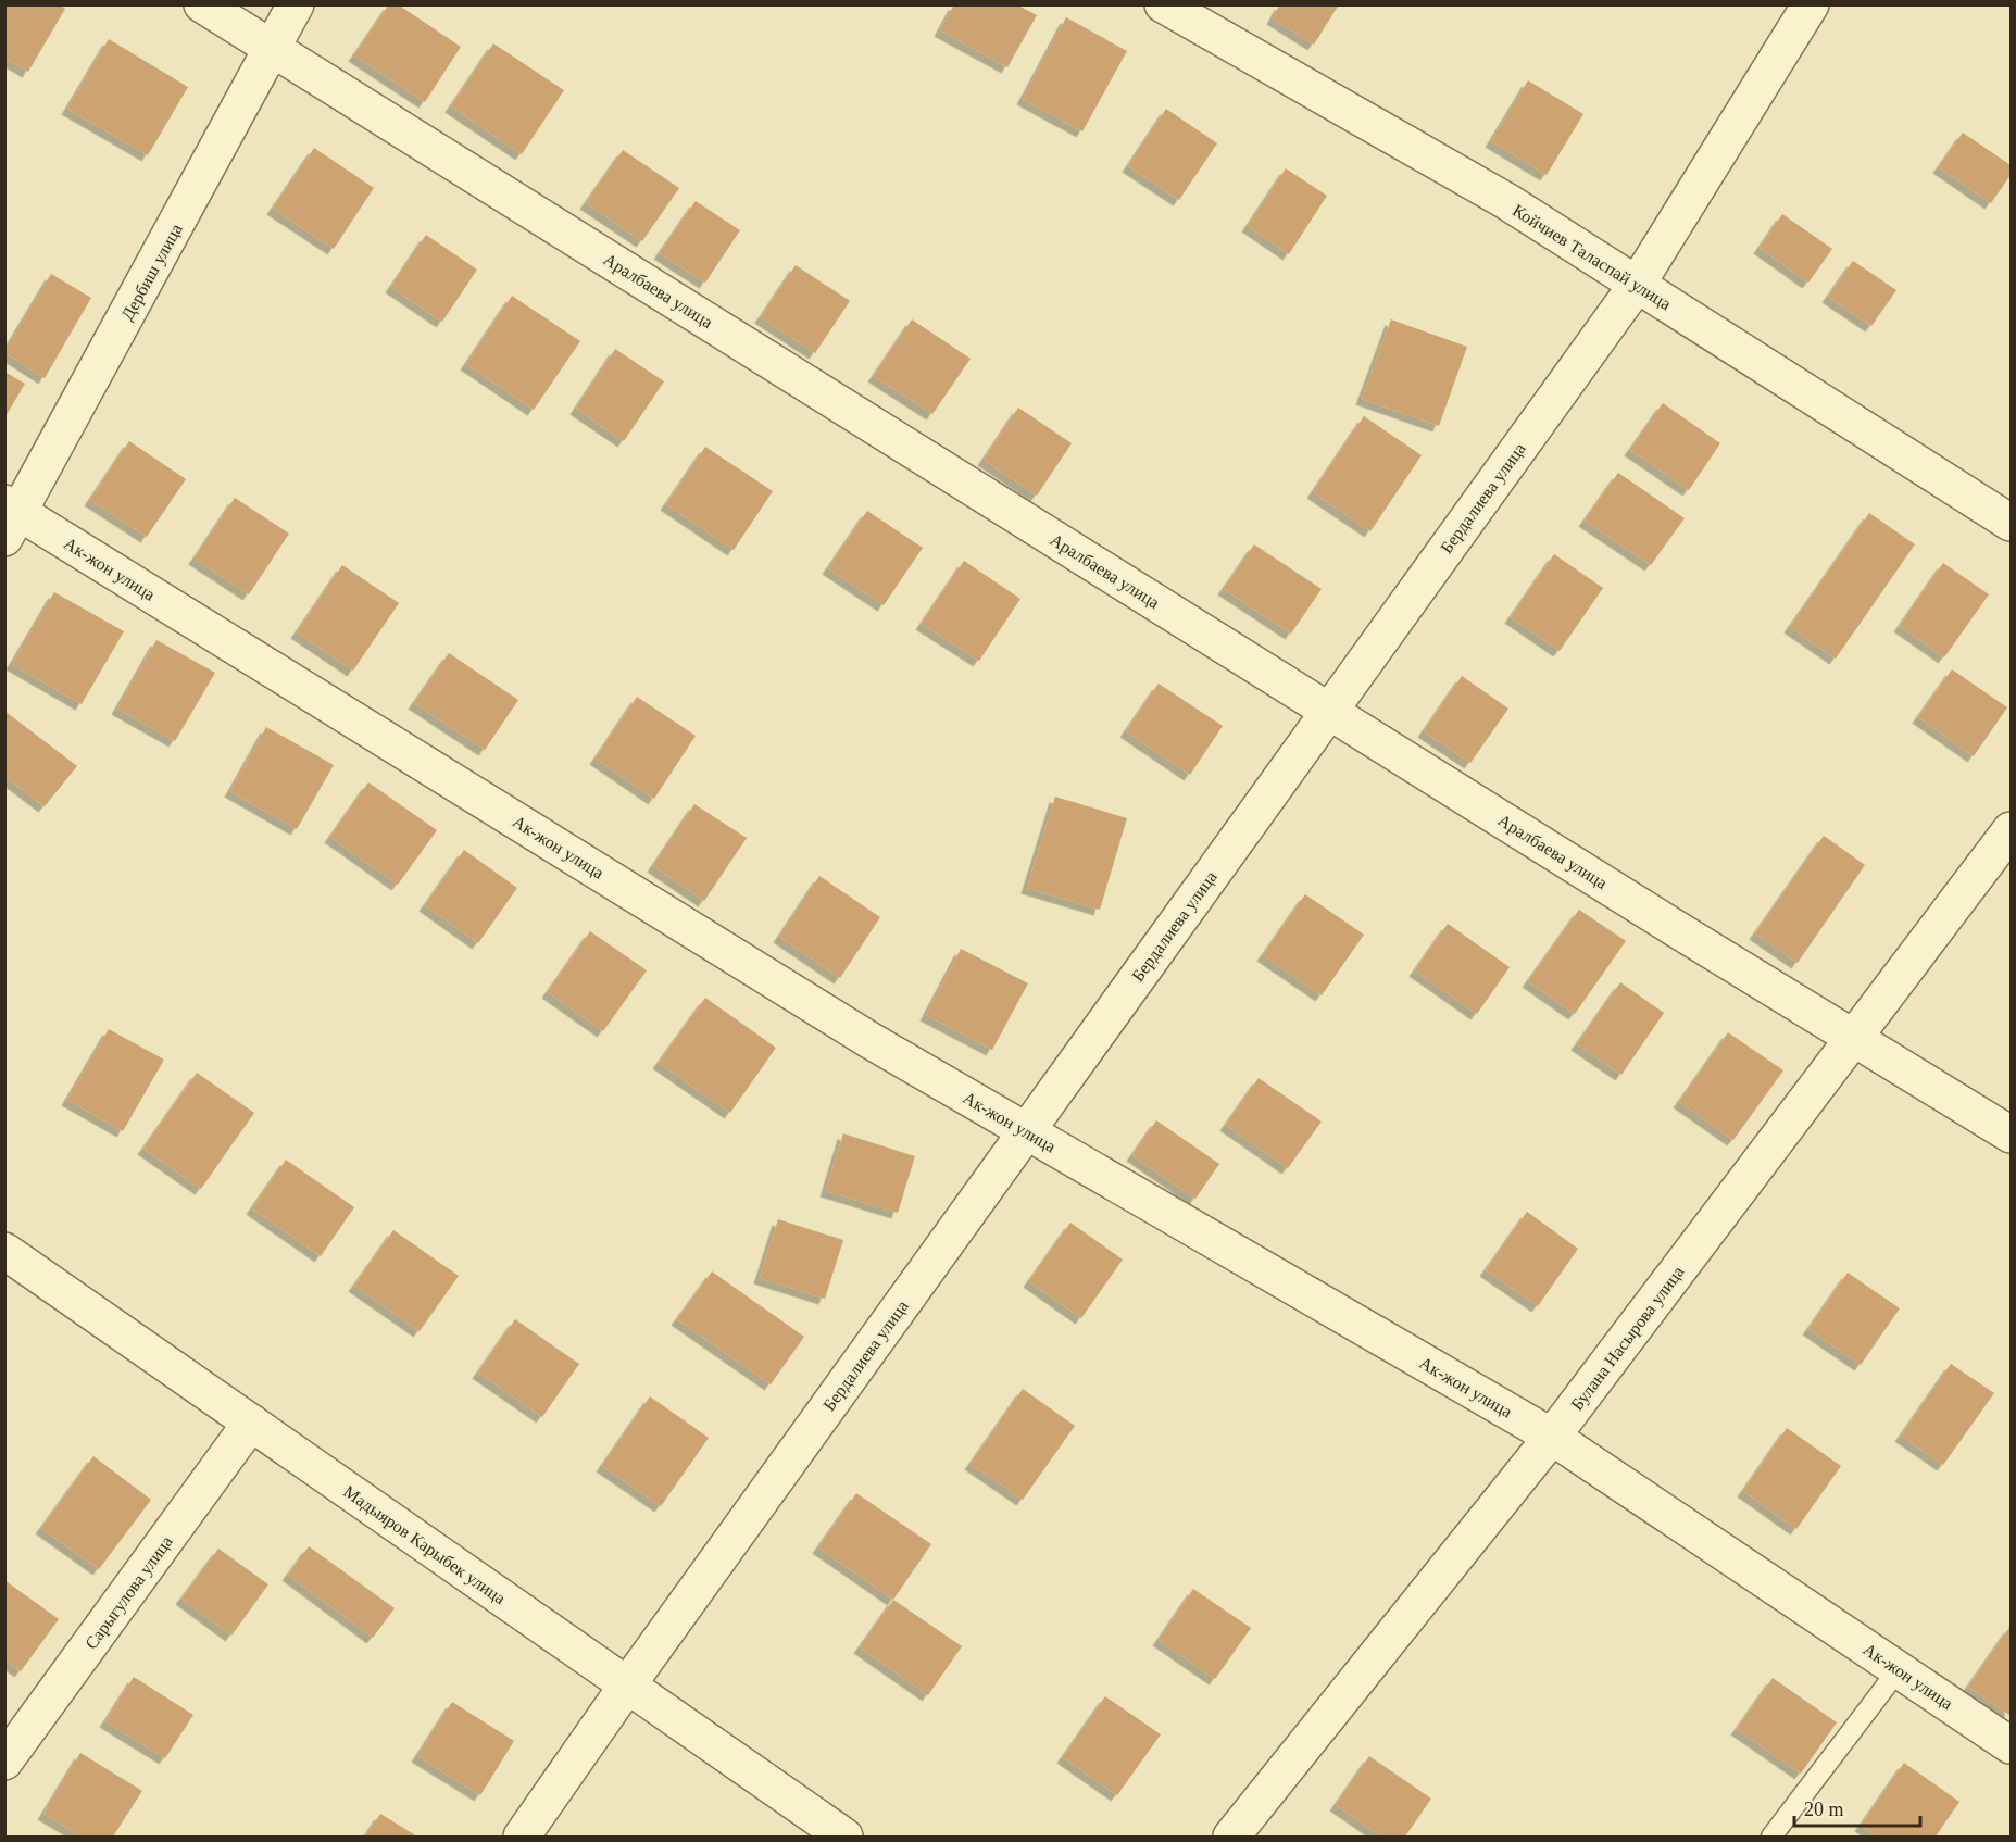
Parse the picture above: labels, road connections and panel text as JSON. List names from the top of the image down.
{
  "streets": {
    "street": [
      "Койчиев Таласпай улица",
      "Дербиш улица",
      "Аралбаева улица",
      "Бердалиева улица",
      "Ак-жон улица",
      "Булана Насырова улица",
      "Мадыяров Карыбек улица",
      "Сарыгулова улица"
    ]
  },
  "crossings": [
    ["Койчиев Таласпай улица", "Бердалиева улица"],
    ["Дербиш улица", "Аралбаева улица"],
    ["Дербиш улица", "Ак-жон улица"],
    ["Аралбаева улица", "Бердалиева улица"],
    ["Аралбаева улица", "Булана Насырова улица"],
    ["Бердалиева улица", "Ак-жон улица"],
    ["Бердалиева улица", "Мадыяров Карыбек улица"],
    ["Ак-жон улица", "Булана Насырова улица"],
    ["Мадыяров Карыбек улица", "Сарыгулова улица"]
  ],
  "scale_bar": "20 m"
}
